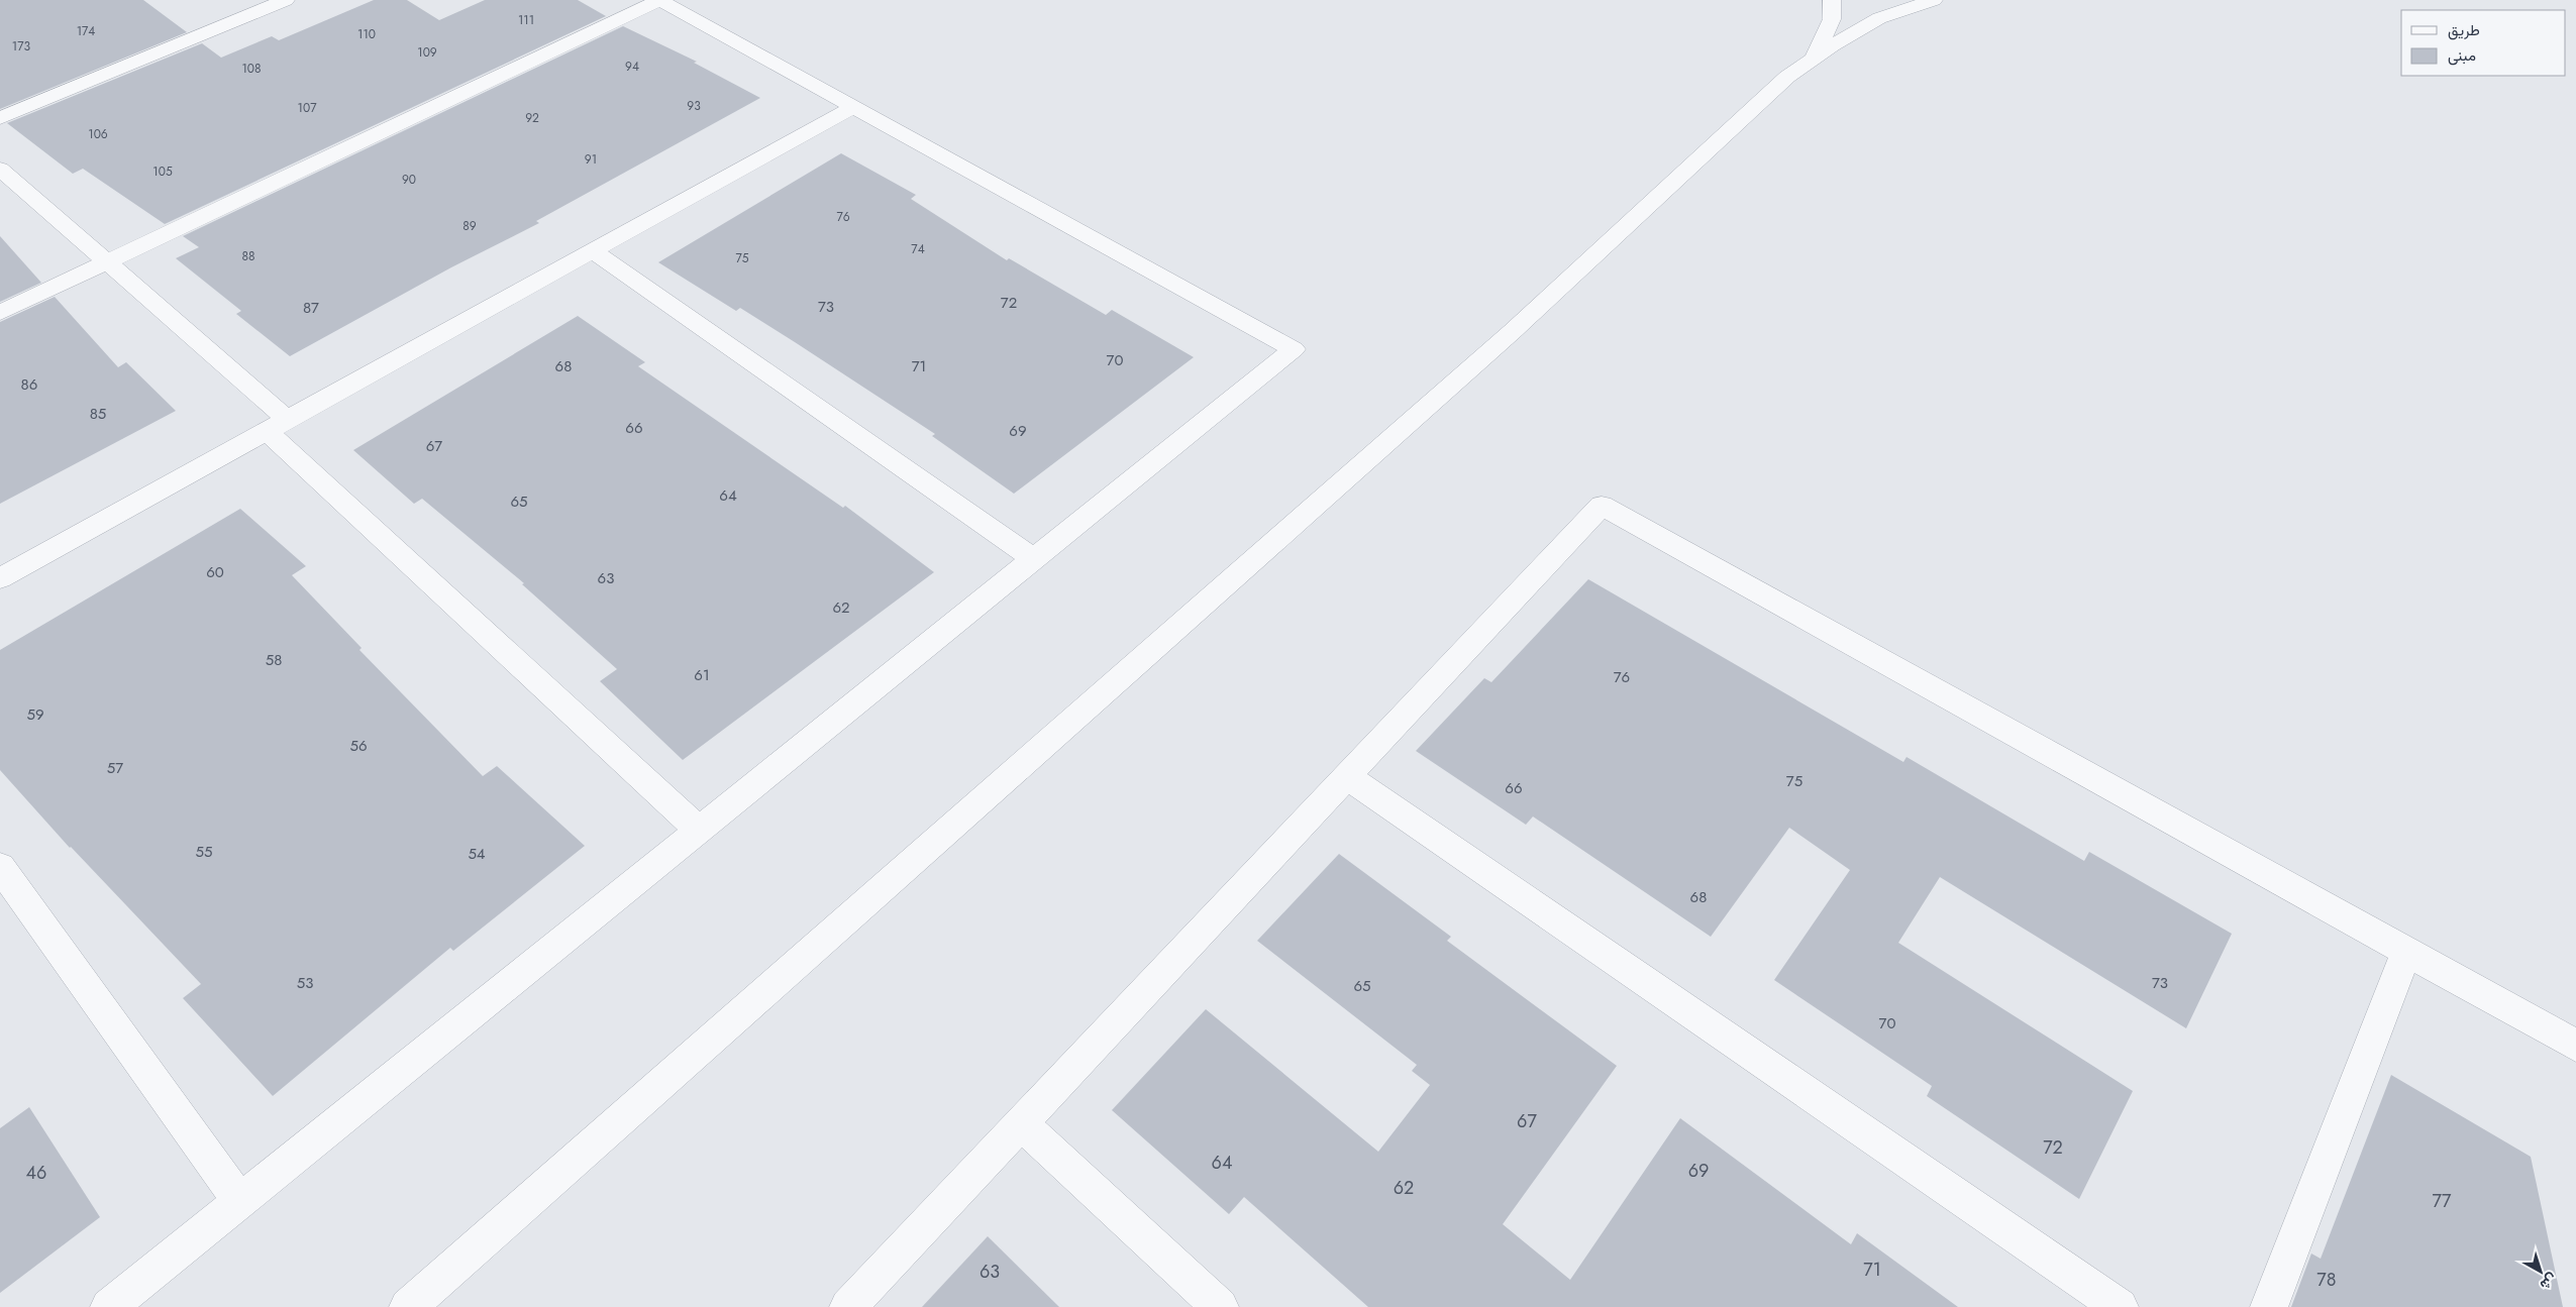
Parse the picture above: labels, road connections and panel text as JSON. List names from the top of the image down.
{
  "house_numbers": [
    "111",
    "174",
    "110",
    "173",
    "109",
    "94",
    "108",
    "93",
    "107",
    "92",
    "106",
    "91",
    "105",
    "90",
    "76",
    "89",
    "74",
    "88",
    "75",
    "72",
    "73",
    "87",
    "70",
    "68",
    "71",
    "86",
    "85",
    "66",
    "69",
    "67",
    "64",
    "65",
    "60",
    "63",
    "62",
    "58",
    "61",
    "76",
    "59",
    "56",
    "57",
    "75",
    "66",
    "55",
    "54",
    "68",
    "53",
    "73",
    "65",
    "70",
    "67",
    "72",
    "64",
    "69",
    "46",
    "62",
    "77",
    "71",
    "63",
    "78"
  ],
  "legend": ["طريق", "مبنى"],
  "north": "bottom right"
}
